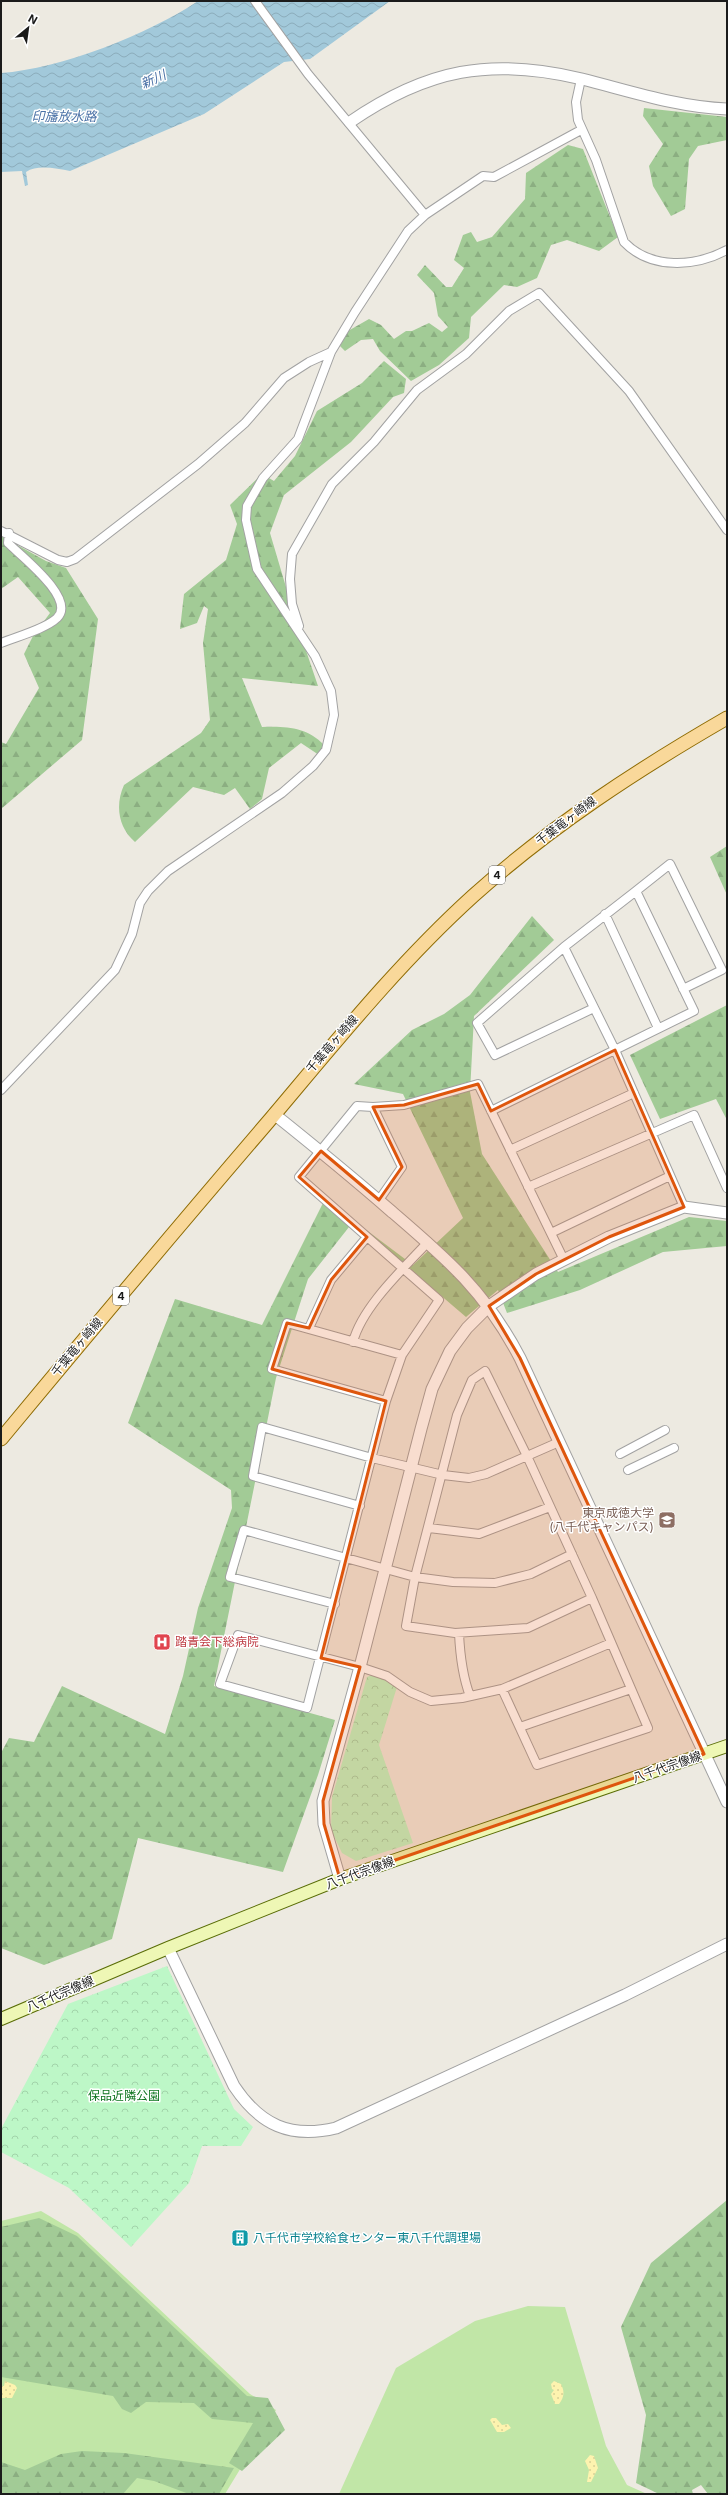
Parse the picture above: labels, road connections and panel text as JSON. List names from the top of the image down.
{
  "streets": {
    "main road": ["千葉竜ヶ崎線", "4", "八千代宗像線"]
  },
  "water": ["新川", "印旛放水路"],
  "parks": ["保品近隣公園"],
  "places": {
    "school or university": ["東京成徳大学 (八千代キャンパス)"],
    "hospital": ["踏青会下総病院"],
    "building": ["八千代市学校給食センター東八千代調理場"]
  },
  "north": "top right"
}
